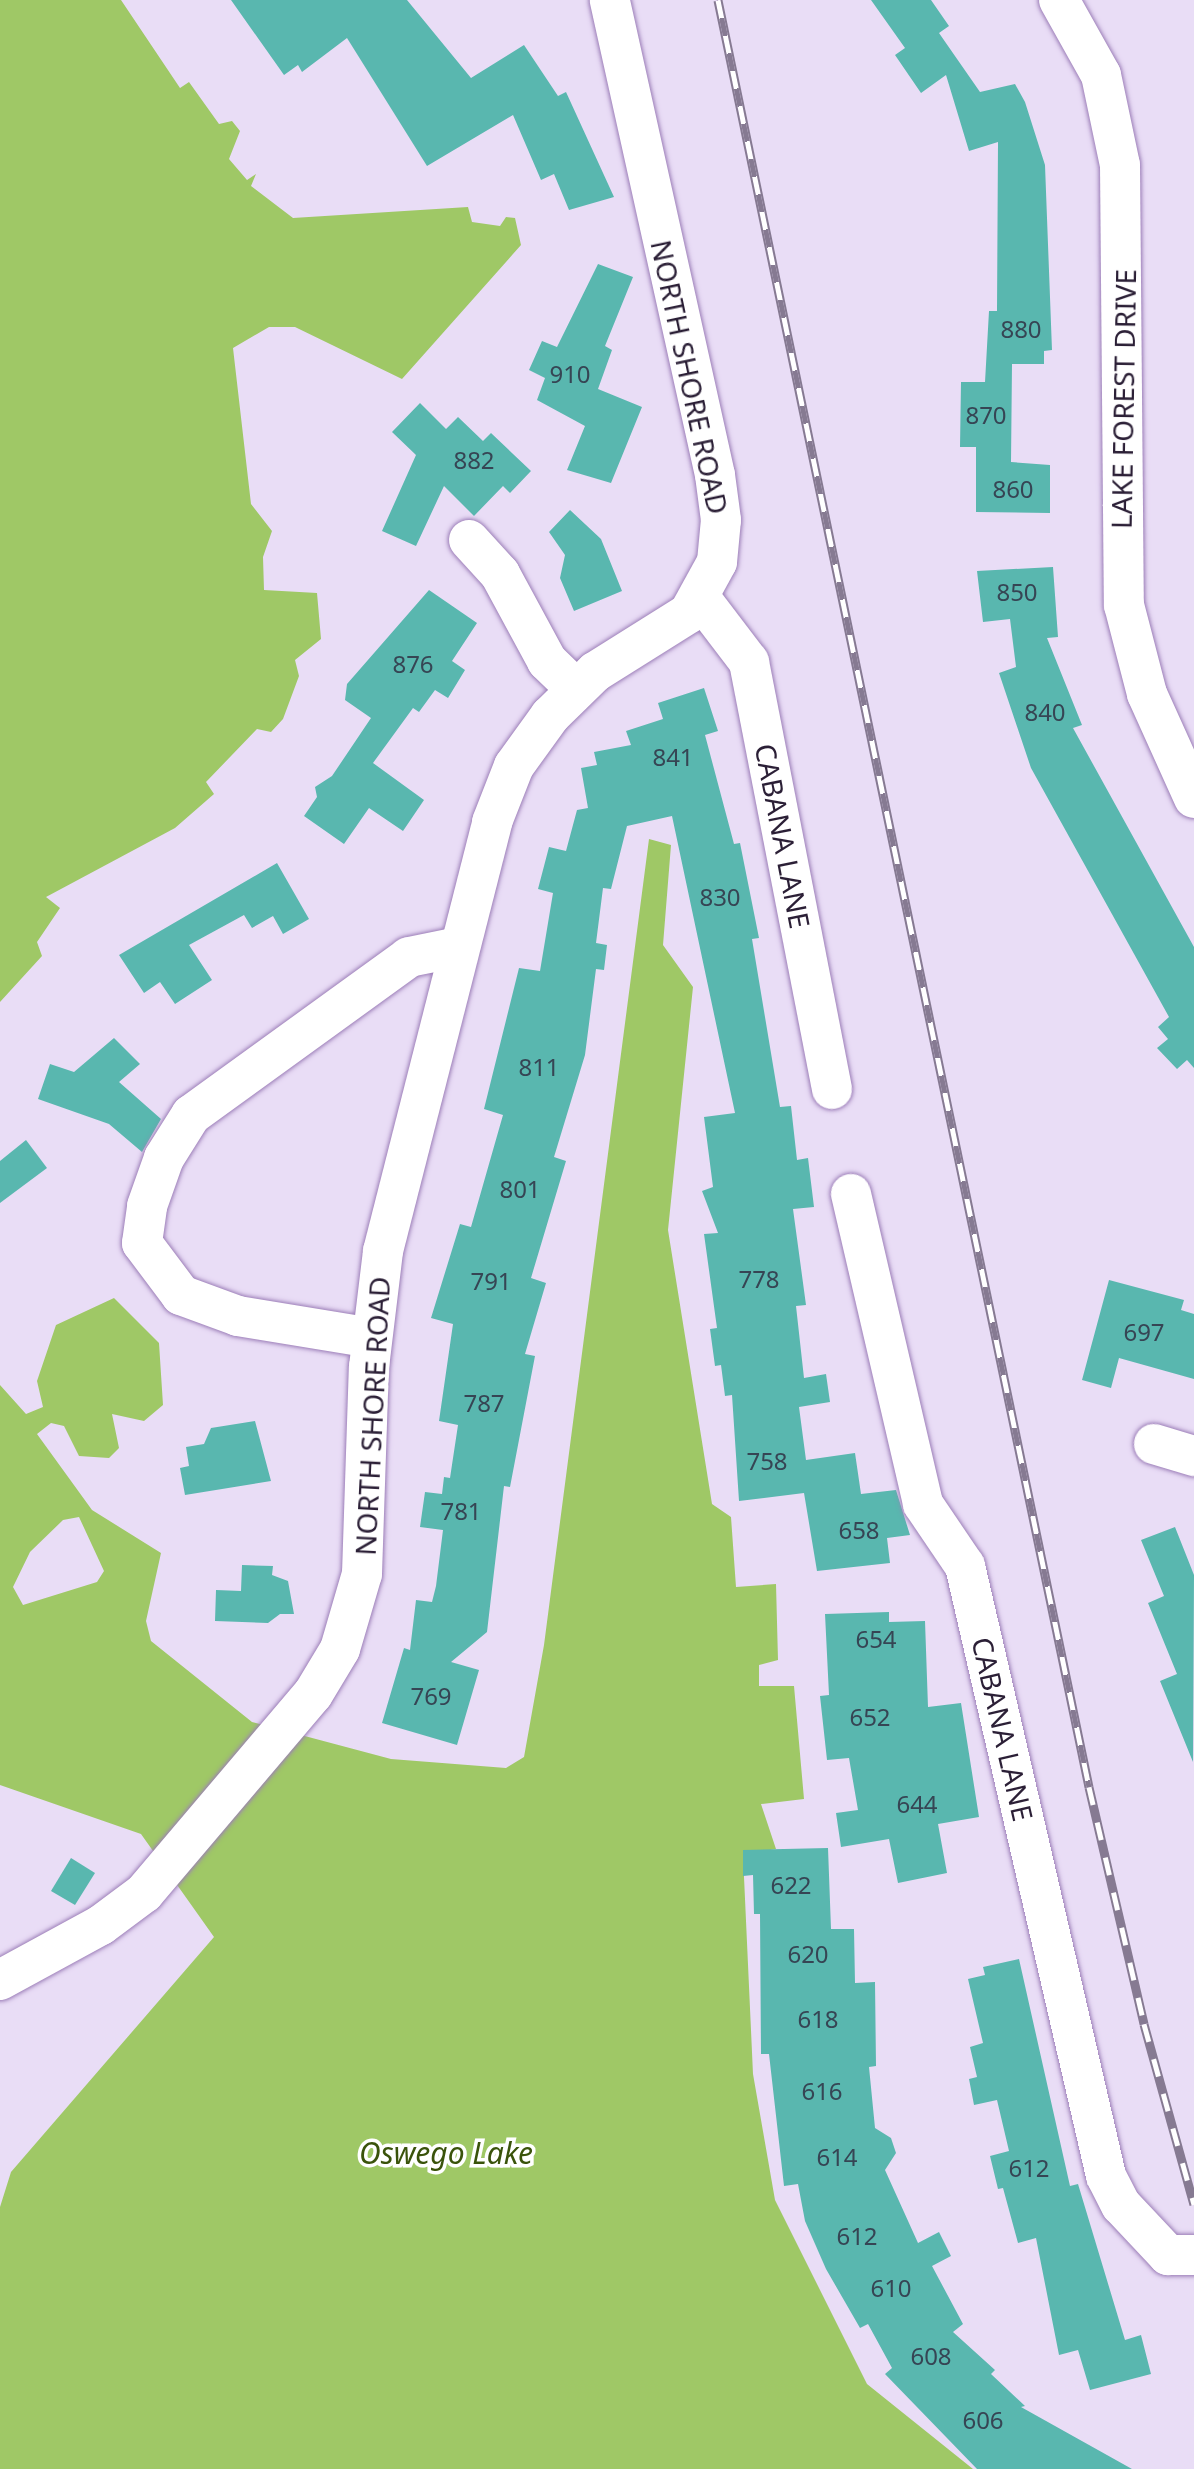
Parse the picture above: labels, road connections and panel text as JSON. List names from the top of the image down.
{
  "streets": {
    "street": ["NORTH SHORE ROAD", "LAKE FOREST DRIVE", "CABANA LANE"]
  },
  "crossings": [
    ["NORTH SHORE ROAD", "CABANA LANE"]
  ],
  "water": ["Oswego Lake"],
  "house_numbers": [
    "880",
    "910",
    "870",
    "882",
    "860",
    "850",
    "876",
    "840",
    "841",
    "830",
    "811",
    "801",
    "778",
    "791",
    "697",
    "787",
    "758",
    "781",
    "658",
    "654",
    "769",
    "652",
    "644",
    "622",
    "620",
    "618",
    "616",
    "614",
    "612",
    "612",
    "610",
    "608",
    "606"
  ]
}
